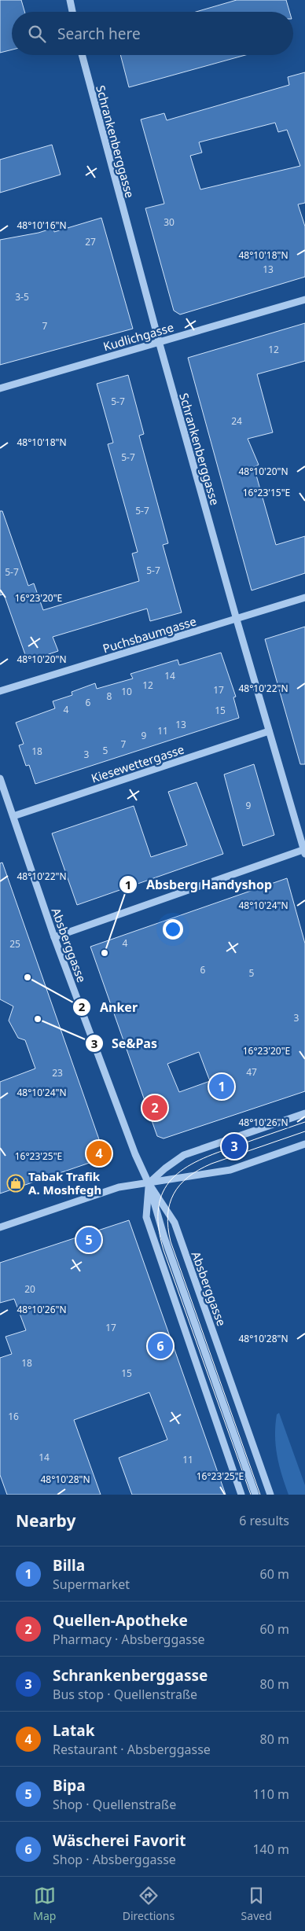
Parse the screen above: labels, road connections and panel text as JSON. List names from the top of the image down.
{
  "streets": {
    "street": [
      "Schrankenberggasse",
      "Kudlichgasse",
      "Puchsbaumgasse",
      "Kiesewettergasse",
      "Absberggasse"
    ]
  },
  "crossings": [
    ["Schrankenberggasse", "Kudlichgasse"],
    ["Schrankenberggasse", "Puchsbaumgasse"],
    ["Schrankenberggasse", "Kiesewettergasse"],
    ["Kiesewettergasse", "Absberggasse"]
  ],
  "places": {
    "other": ["Absberg Handyshop", "Anker", "Se&Pas"],
    "shop": ["Tabak Trafik A. Moshfegh"]
  },
  "house_numbers": [
    "30",
    "27",
    "13",
    "3-5",
    "7",
    "12",
    "5-7",
    "24",
    "5-7",
    "5-7",
    "5-7",
    "5-7",
    "14",
    "12",
    "17",
    "10",
    "8",
    "6",
    "4",
    "15",
    "13",
    "11",
    "9",
    "7",
    "5",
    "18",
    "3",
    "9",
    "4",
    "25",
    "6",
    "5",
    "3",
    "47",
    "23",
    "20",
    "17",
    "18",
    "15",
    "16",
    "14",
    "11"
  ],
  "page": {
    "search": "Search here",
    "pins": [
      "1",
      "2",
      "3",
      "4",
      "5",
      "6"
    ],
    "heading": ["Nearby", "6 results"],
    "list": [
      {
        "mark": "1",
        "name": "Billa",
        "note": "Supermarket",
        "value": "60 m"
      },
      {
        "mark": "2",
        "name": "Quellen-Apotheke",
        "note": "Pharmacy · Absberggasse",
        "value": "60 m"
      },
      {
        "mark": "3",
        "name": "Schrankenberggasse",
        "note": "Bus stop · Quellenstraße",
        "value": "80 m"
      },
      {
        "mark": "4",
        "name": "Latak",
        "note": "Restaurant · Absberggasse",
        "value": "80 m"
      },
      {
        "mark": "5",
        "name": "Bipa",
        "note": "Shop · Quellenstraße",
        "value": "110 m"
      },
      {
        "mark": "6",
        "name": "Wäscherei Favorit",
        "note": "Shop · Absberggasse",
        "value": "140 m"
      }
    ],
    "nav": ["Map", "Directions", "Saved"]
  },
  "coordinates": [
    "48°10'16\"N",
    "48°10'18\"N",
    "48°10'20\"N",
    "16°23'15\"E",
    "16°23'20\"E",
    "48°10'22\"N",
    "48°10'24\"N",
    "48°10'26\"N",
    "16°23'25\"E",
    "48°10'28\"N"
  ]
}
